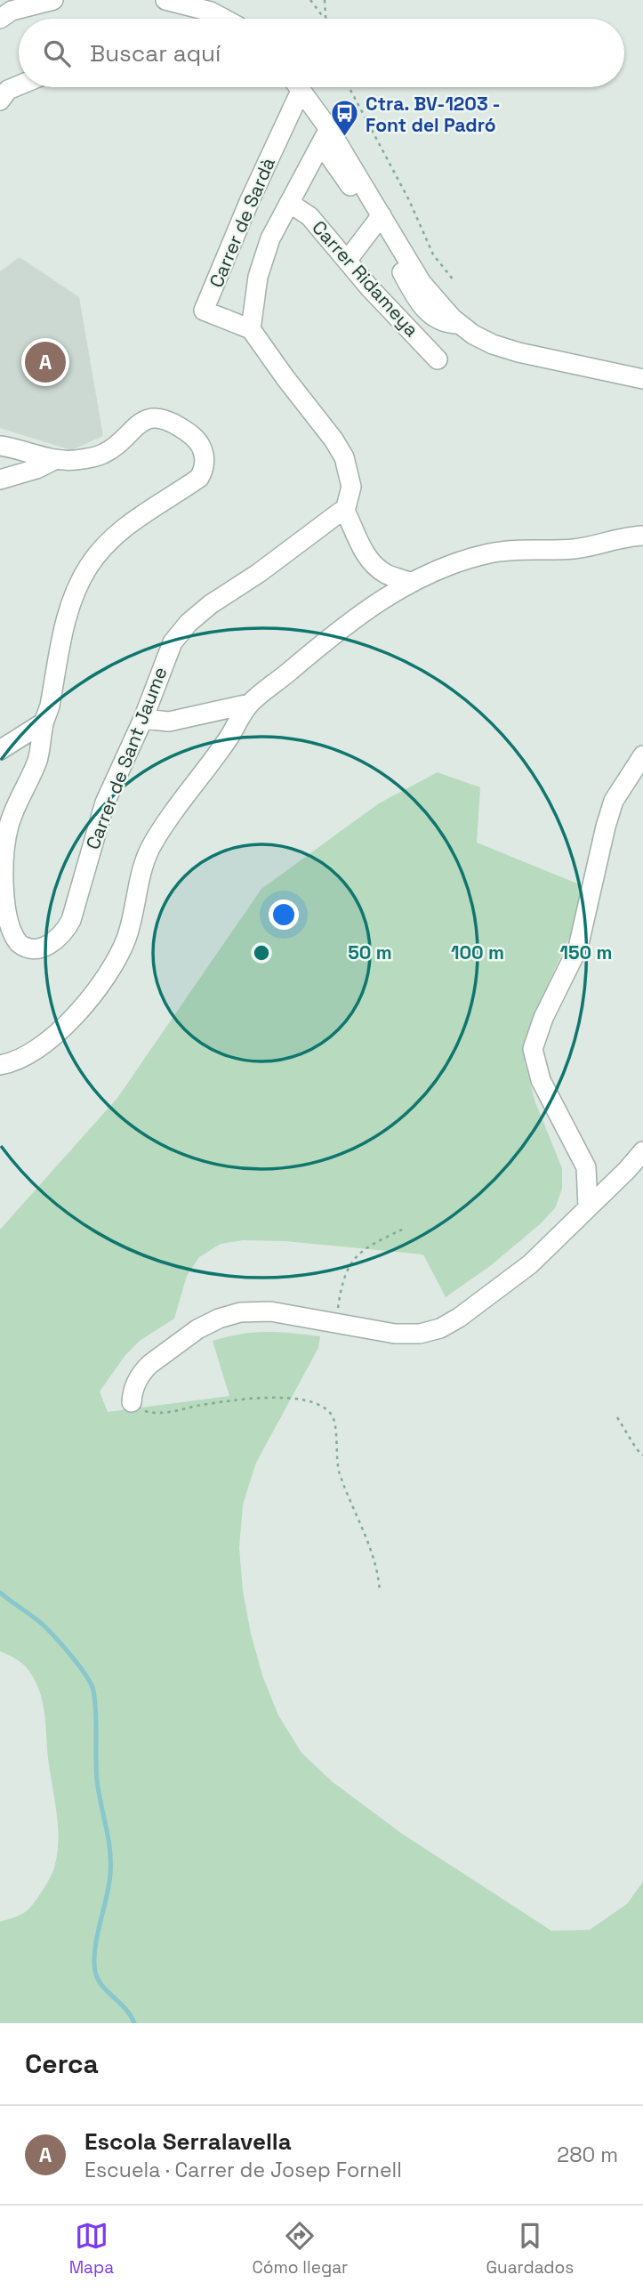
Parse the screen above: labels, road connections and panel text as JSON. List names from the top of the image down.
{
  "streets": {
    "street": ["Carrer de Sardà", "Carrer Ridameya", "Carrer de Sant Jaume"]
  },
  "places": {
    "bus stop": ["Ctra. BV-1203 - Font del Padró"]
  },
  "page": {
    "search": "Buscar aquí",
    "pins": "A",
    "heading": "Cerca",
    "list": [
      {
        "mark": "A",
        "name": "Escola Serralavella",
        "note": "Escuela · Carrer de Josep Fornell",
        "value": "280 m"
      }
    ],
    "nav": ["Mapa", "Cómo llegar", "Guardados"]
  },
  "rings": ["50 m", "100 m", "150 m"]
}
